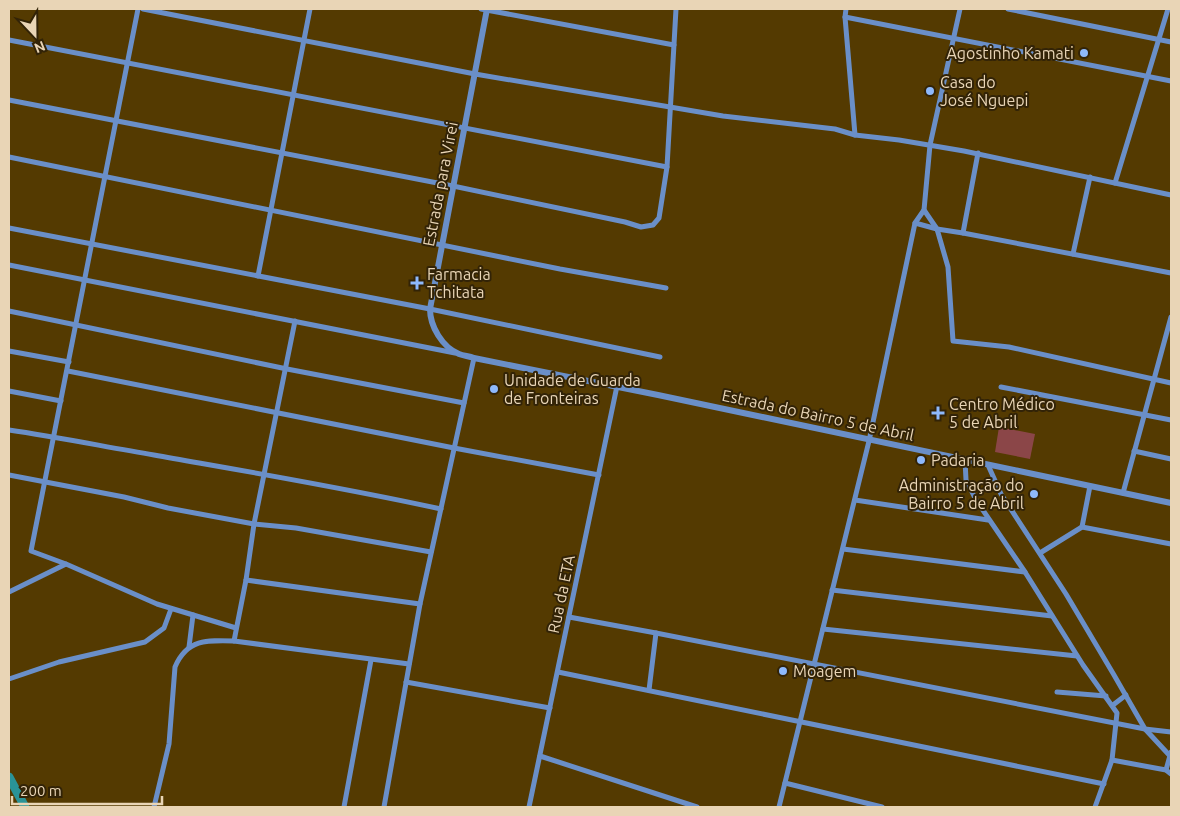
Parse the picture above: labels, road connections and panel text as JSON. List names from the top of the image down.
{
  "streets": {
    "street": ["Estrada para Virei", "Estrada do Bairro 5 de Abril", "Rua da ETA"]
  },
  "crossings": [
    ["Estrada para Virei", "Estrada do Bairro 5 de Abril"],
    ["Estrada do Bairro 5 de Abril", "Rua da ETA"]
  ],
  "places": {
    "other": [
      "Agostinho Kamati",
      "Casa do José Nguepi",
      "Unidade de Guarda de Fronteiras",
      "Padaria",
      "Administração do Bairro 5 de Abril",
      "Moagem"
    ],
    "health": ["Farmacia Tchitata", "Centro Médico 5 de Abril"]
  },
  "scale_bar": "200 m",
  "north": "bottom"
}
